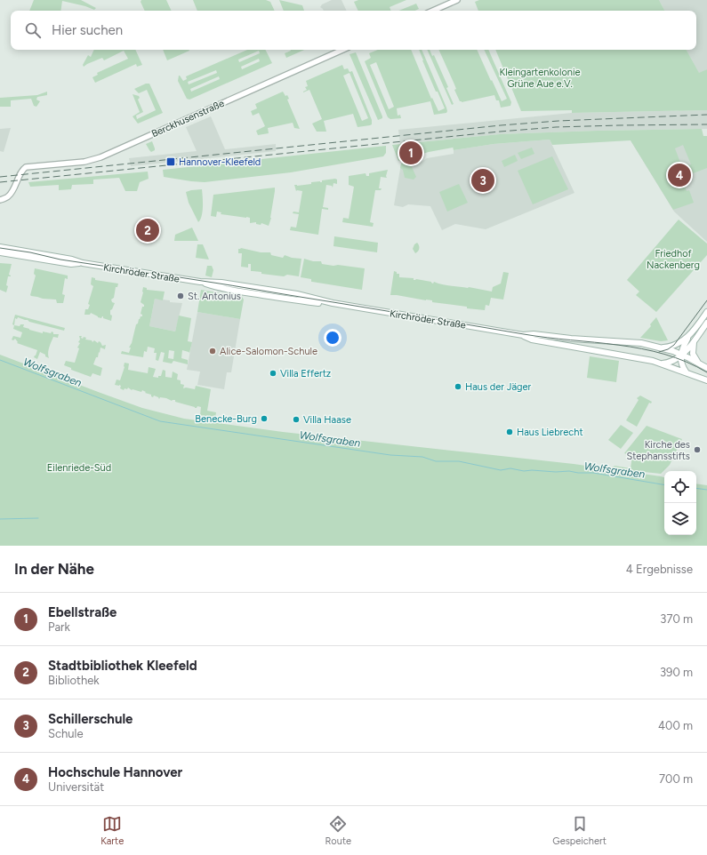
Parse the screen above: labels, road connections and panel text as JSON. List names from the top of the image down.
{
  "streets": {
    "main road": ["Kirchröder Straße"],
    "street": ["Berckhusenstraße"]
  },
  "water": ["Wolfsgraben"],
  "parks": ["Kleingartenkolonie Grüne Aue e.V.", "Friedhof Nackenberg", "Eilenriede-Süd"],
  "places": {
    "transit": ["Hannover-Kleefeld"],
    "other": [
      "St. Antonius",
      "Alice-Salomon-Schule",
      "Villa Effertz",
      "Haus der Jäger",
      "Benecke-Burg",
      "Villa Haase",
      "Haus Liebrecht",
      "Kirche des Stephansstifts"
    ]
  },
  "page": {
    "search": "Hier suchen",
    "pins": [
      "1",
      "4",
      "3",
      "2"
    ],
    "heading": ["In der Nähe", "4 Ergebnisse"],
    "list": [
      {
        "mark": "1",
        "name": "Ebellstraße",
        "note": "Park",
        "value": "370 m"
      },
      {
        "mark": "2",
        "name": "Stadtbibliothek Kleefeld",
        "note": "Bibliothek",
        "value": "390 m"
      },
      {
        "mark": "3",
        "name": "Schillerschule",
        "note": "Schule",
        "value": "400 m"
      },
      {
        "mark": "4",
        "name": "Hochschule Hannover",
        "note": "Universität",
        "value": "700 m"
      }
    ],
    "nav": ["Karte", "Route", "Gespeichert"]
  }
}
